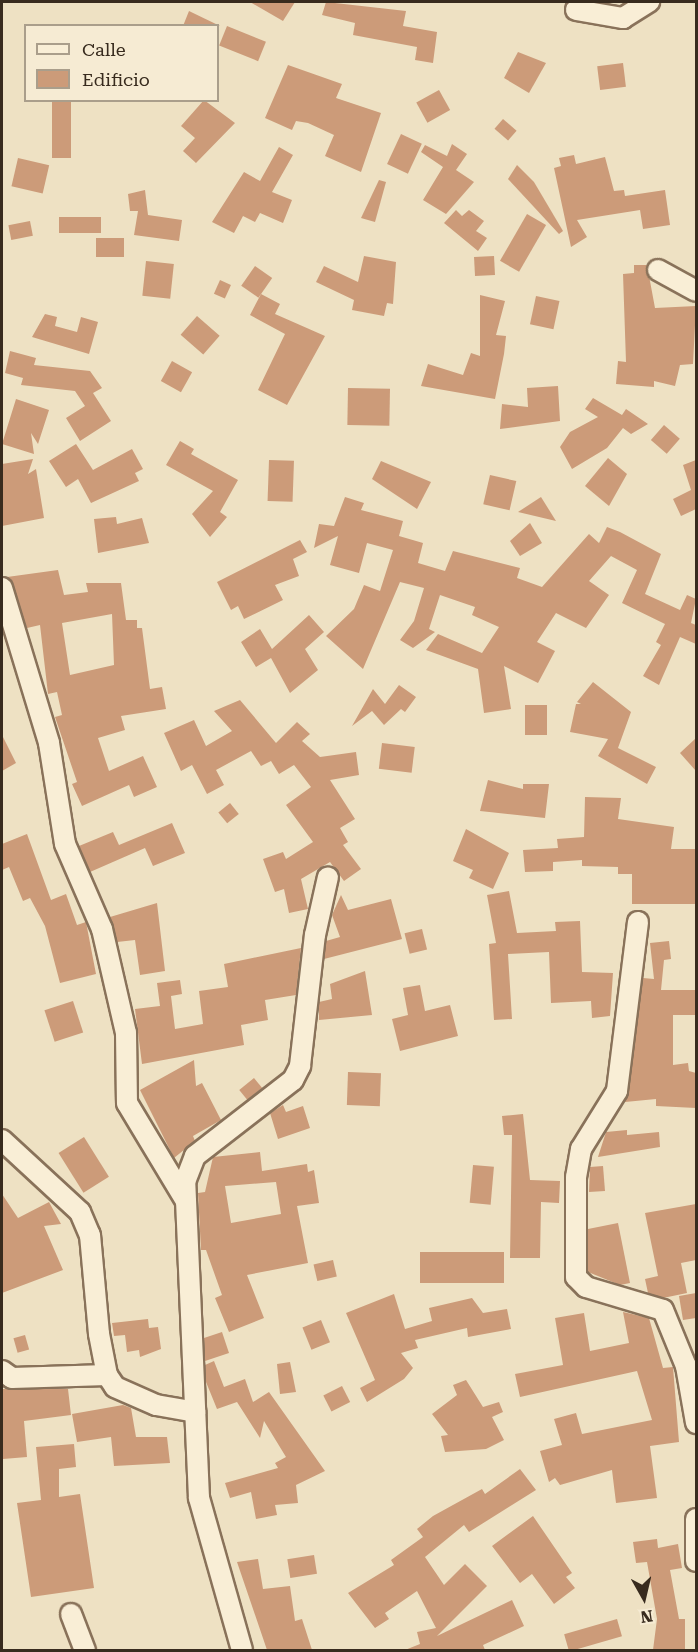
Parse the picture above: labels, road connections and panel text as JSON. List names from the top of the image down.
{
  "legend": ["Calle", "Edificio"],
  "north": "bottom"
}
